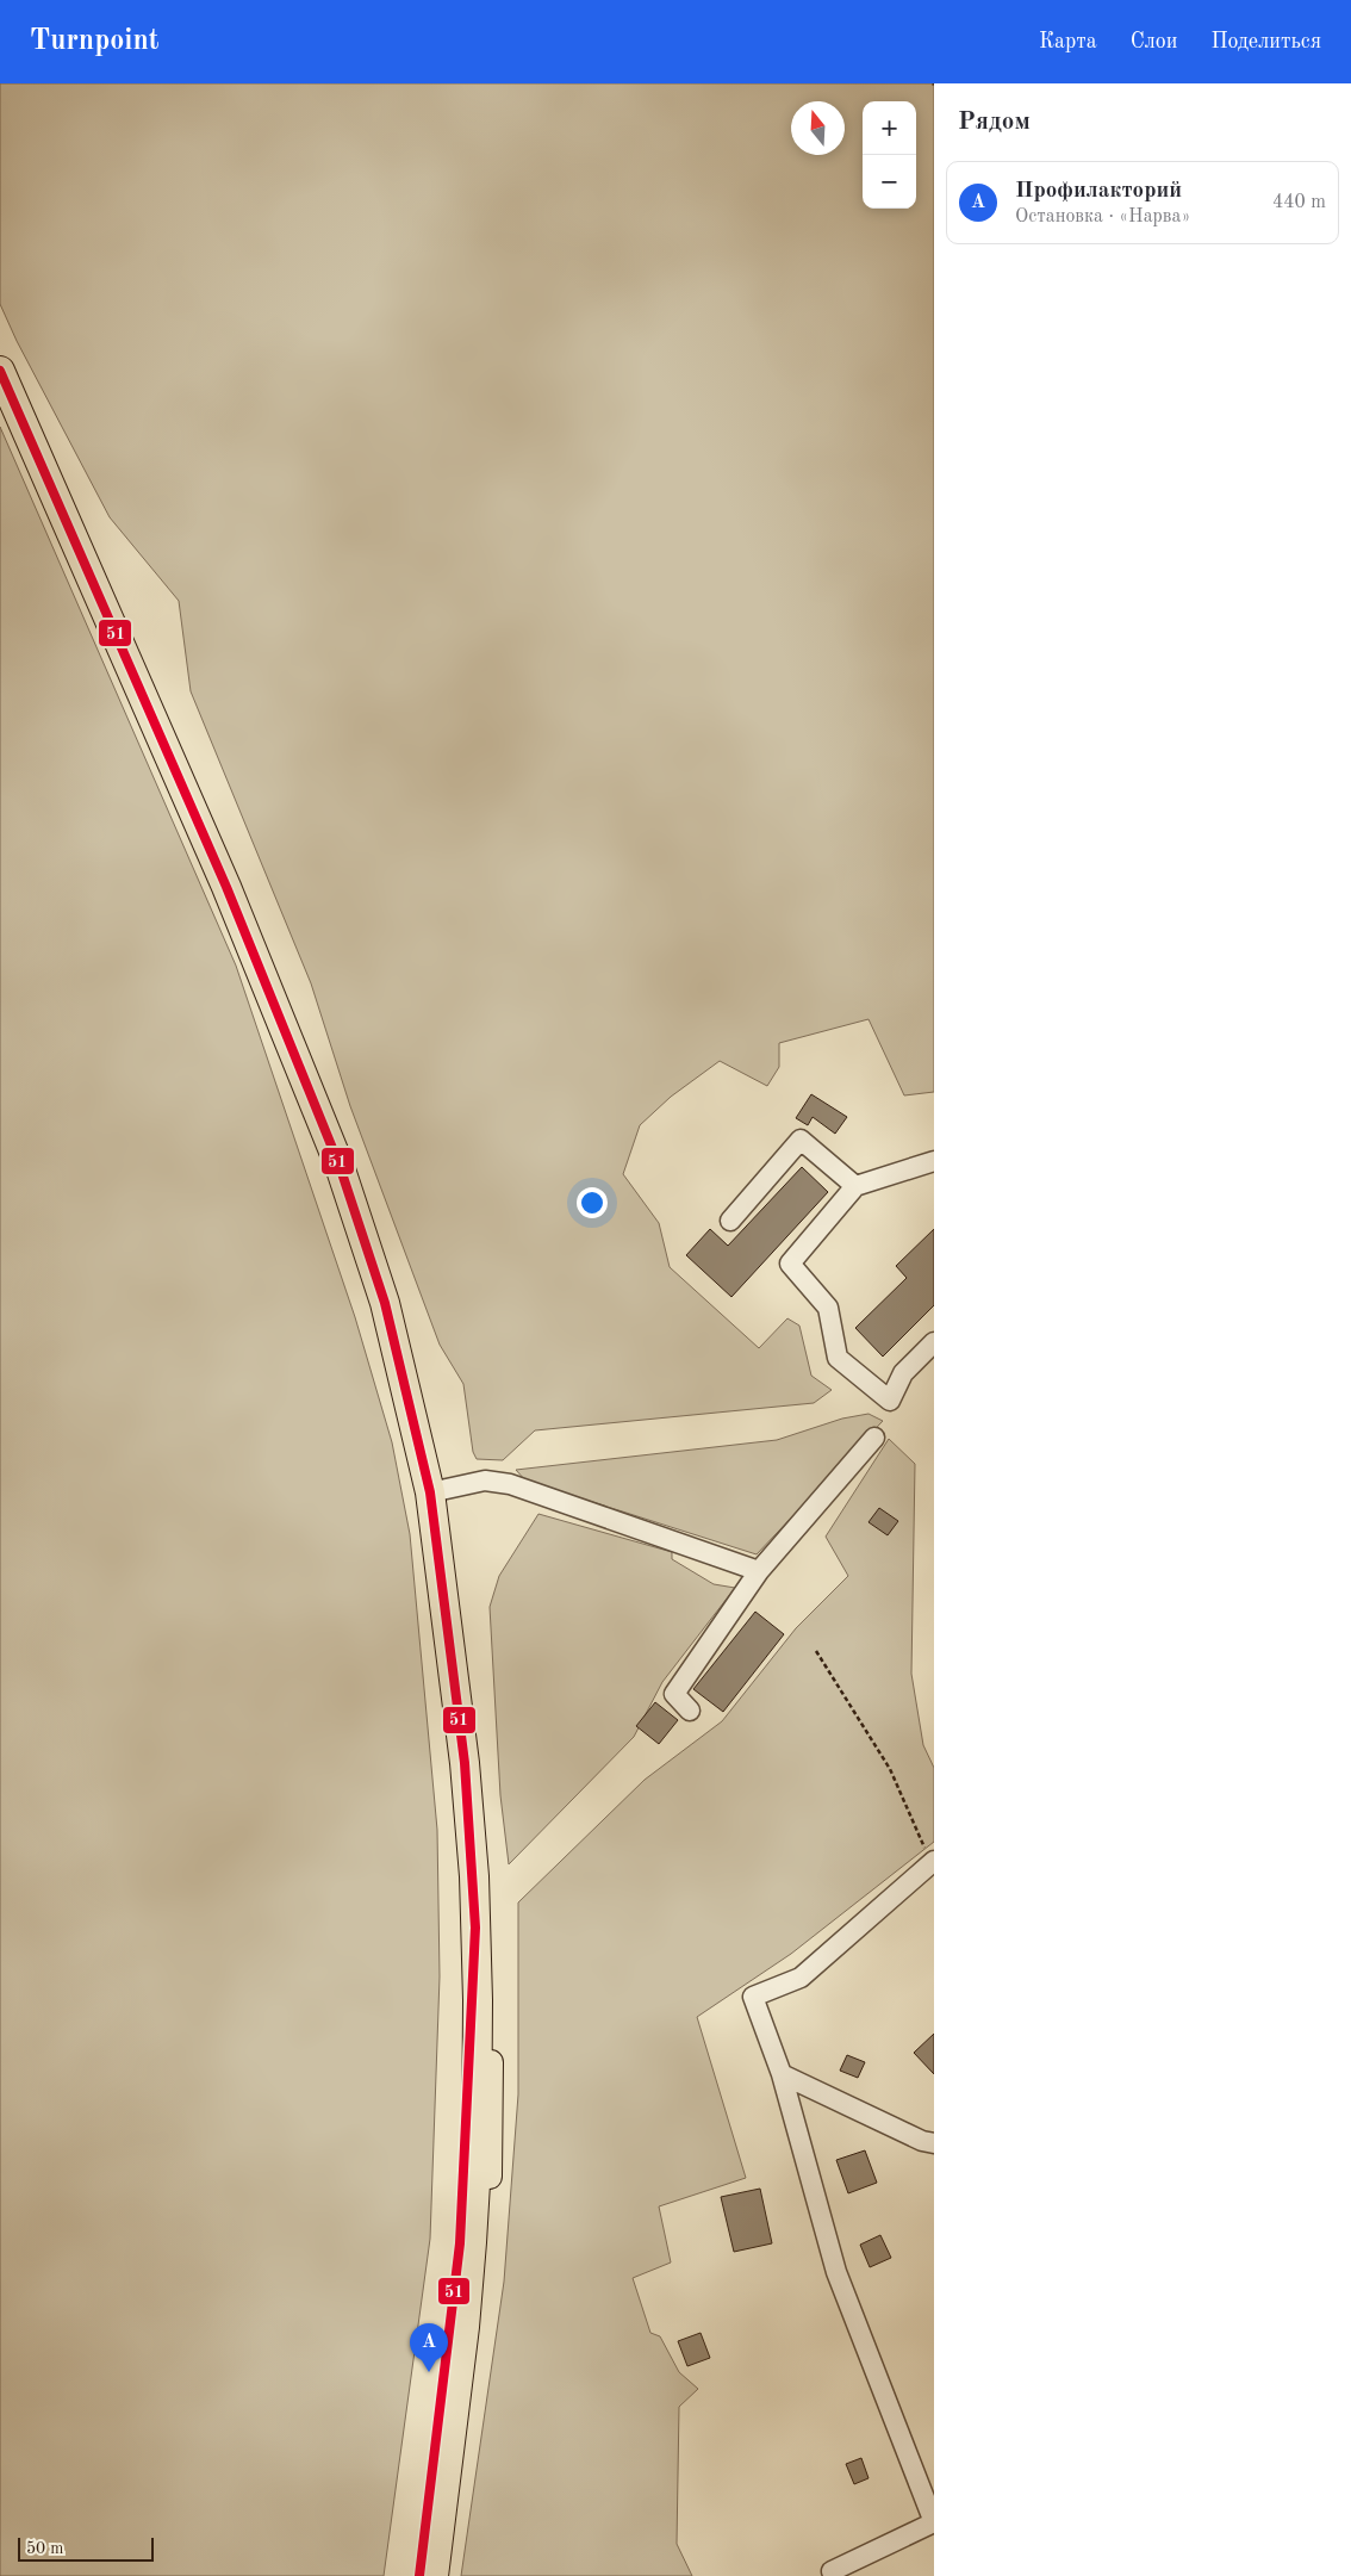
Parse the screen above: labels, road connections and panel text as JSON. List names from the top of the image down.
{
  "lines": ["transit line 51"],
  "scale_bar": "50 m",
  "north": "top",
  "page": {
    "header": "Turnpoint",
    "nav": ["Карта", "Слои", "Поделиться"],
    "heading": "Рядом",
    "map_buttons": ["+", "−"],
    "list": [
      {
        "mark": "A",
        "name": "Профилакторий",
        "note": "Остановка · «Нарва»",
        "value": "440 m"
      }
    ],
    "pins": "A",
    "scale": "50 m"
  }
}
